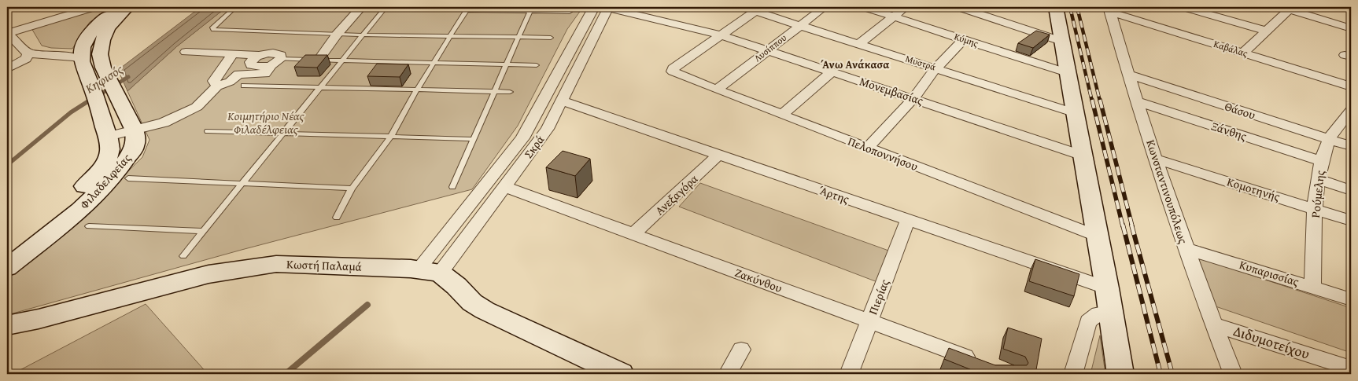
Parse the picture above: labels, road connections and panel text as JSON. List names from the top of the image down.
{
  "streets": {
    "street": [
      "Κύμης",
      "Λυσίππου",
      "Καβάλας",
      "Μυστρά",
      "Μονεμβασίας",
      "Θάσου",
      "Ξάνθης",
      "Σκρά",
      "Πελοποννήσου",
      "Φιλαδελφείας",
      "Κομοτηνής",
      "Κωνσταντινουπόλεως",
      "Ρούμελης",
      "Ανεξαγόρα",
      "Άρτης",
      "Κωστή Παλαμά",
      "Κυπαρισσίας",
      "Ζακύνθου",
      "Πιερίας",
      "Διδυμοτείχου"
    ]
  },
  "crossings": [
    ["Λυσίππου", "Μυστρά"],
    ["Λυσίππου", "Μονεμβασίας"],
    ["Λυσίππου", "Πελοποννήσου"],
    ["Καβάλας", "Κωνσταντινουπόλεως"],
    ["Μονεμβασίας", "Σκρά"],
    ["Μονεμβασίας", "Πελοποννήσου"],
    ["Θάσου", "Κωνσταντινουπόλεως"],
    ["Θάσου", "Ρούμελης"],
    ["Ξάνθης", "Κωνσταντινουπόλεως"],
    ["Ξάνθης", "Ρούμελης"],
    ["Σκρά", "Άρτης"],
    ["Σκρά", "Κωστή Παλαμά"],
    ["Σκρά", "Ζακύνθου"],
    ["Κομοτηνής", "Κωνσταντινουπόλεως"],
    ["Κομοτηνής", "Ρούμελης"],
    ["Κωνσταντινουπόλεως", "Κυπαρισσίας"],
    ["Κωνσταντινουπόλεως", "Διδυμοτείχου"],
    ["Ρούμελης", "Κυπαρισσίας"],
    ["Ανεξαγόρα", "Άρτης"],
    ["Ανεξαγόρα", "Ζακύνθου"],
    ["Άρτης", "Πιερίας"],
    ["Ζακύνθου", "Πιερίας"]
  ],
  "districts": ["Άνω Ανάκασα"],
  "water": ["Κηφισός"],
  "parks": ["Κοιμητήριο Νέας Φιλαδέλφειας"]
}
